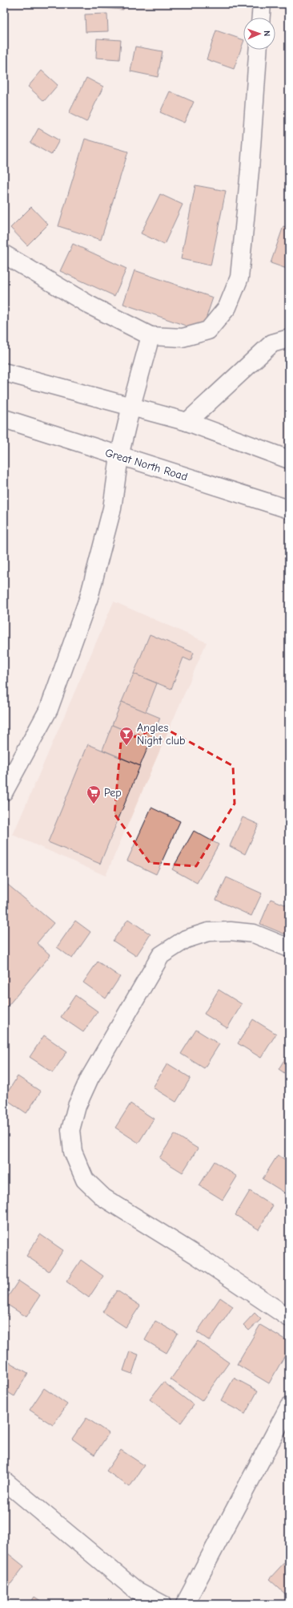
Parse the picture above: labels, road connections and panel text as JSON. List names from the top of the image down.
{
  "streets": {
    "main road": ["Great North Road"]
  },
  "places": {
    "bar": ["Angles Night club"],
    "supermarket": ["Pep"]
  },
  "north": "right"
}
